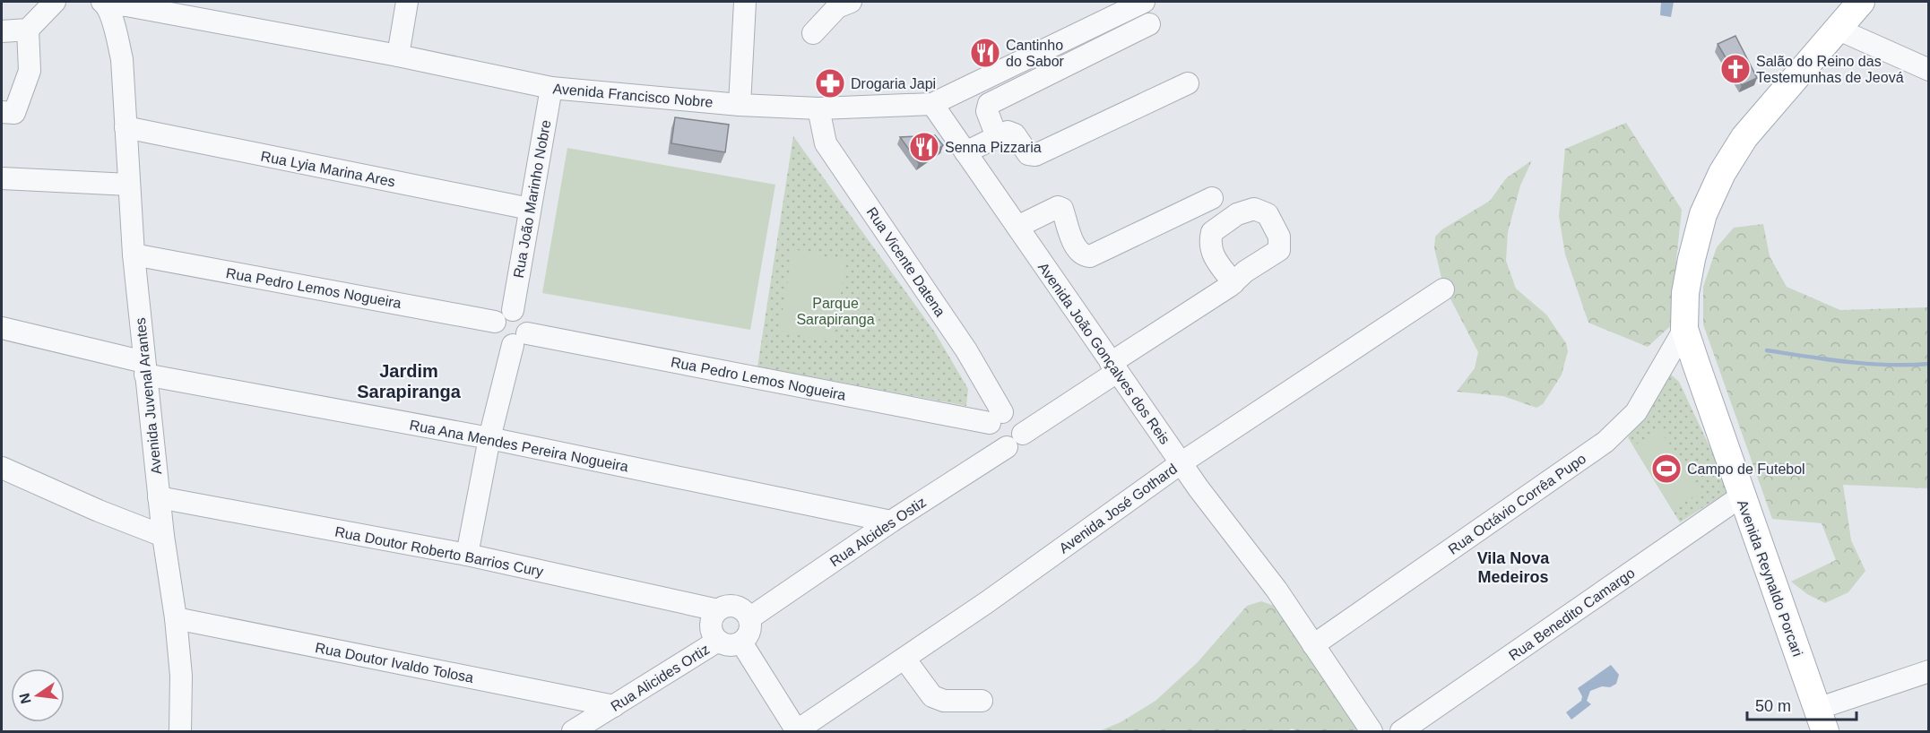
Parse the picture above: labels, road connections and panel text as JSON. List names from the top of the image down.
{
  "streets": {
    "main road": ["Avenida Reynaldo Porcari"],
    "street": [
      "Avenida Francisco Nobre",
      "Rua Lyia Marina Ares",
      "Rua João Marinho Nobre",
      "Rua Vicente Datena",
      "Rua Pedro Lemos Nogueira",
      "Avenida João Gonçalves dos Reis",
      "Avenida Juvenal Arantes",
      "Rua Ana Mendes Pereira Nogueira",
      "Rua Octávio Corrêa Pupo",
      "Avenida José Gothard",
      "Rua Alcides Ostiz",
      "Rua Doutor Roberto Barrios Cury",
      "Rua Benedito Camargo",
      "Rua Doutor Ivaldo Tolosa",
      "Rua Alicides Ortiz"
    ]
  },
  "crossings": [
    ["Avenida Francisco Nobre", "Rua João Marinho Nobre"],
    ["Avenida Francisco Nobre", "Rua Vicente Datena"],
    ["Avenida Francisco Nobre", "Avenida João Gonçalves dos Reis"],
    ["Avenida Francisco Nobre", "Avenida Juvenal Arantes"],
    ["Rua Lyia Marina Ares", "Rua João Marinho Nobre"],
    ["Rua Lyia Marina Ares", "Avenida Juvenal Arantes"],
    ["Rua João Marinho Nobre", "Rua Pedro Lemos Nogueira"],
    ["Rua Vicente Datena", "Rua Pedro Lemos Nogueira"],
    ["Rua Vicente Datena", "Rua Alcides Ostiz"],
    ["Rua Pedro Lemos Nogueira", "Avenida Juvenal Arantes"],
    ["Rua Pedro Lemos Nogueira", "Rua Alcides Ostiz"],
    ["Avenida João Gonçalves dos Reis", "Rua Octávio Corrêa Pupo"],
    ["Avenida João Gonçalves dos Reis", "Avenida José Gothard"],
    ["Avenida João Gonçalves dos Reis", "Rua Alcides Ostiz"],
    ["Avenida Juvenal Arantes", "Rua Ana Mendes Pereira Nogueira"],
    ["Avenida Juvenal Arantes", "Rua Doutor Roberto Barrios Cury"],
    ["Avenida Juvenal Arantes", "Rua Doutor Ivaldo Tolosa"],
    ["Rua Ana Mendes Pereira Nogueira", "Rua Alcides Ostiz"],
    ["Rua Octávio Corrêa Pupo", "Avenida Reynaldo Porcari"],
    ["Rua Alcides Ostiz", "Rua Doutor Roberto Barrios Cury"],
    ["Rua Alcides Ostiz", "Rua Alicides Ortiz"],
    ["Rua Doutor Roberto Barrios Cury", "Rua Alicides Ortiz"],
    ["Avenida Reynaldo Porcari", "Rua Benedito Camargo"],
    ["Rua Doutor Ivaldo Tolosa", "Rua Alicides Ortiz"]
  ],
  "districts": ["Jardim Sarapiranga", "Vila Nova Medeiros"],
  "parks": ["Parque Sarapiranga"],
  "places": {
    "restaurant": ["Cantinho do Sabor", "Senna Pizzaria"],
    "church": ["Salão do Reino das Testemunhas de Jeová"],
    "pharmacy": ["Drogaria Japi"],
    "sports": ["Campo de Futebol"]
  },
  "scale_bar": "50 m",
  "north": "left"
}
